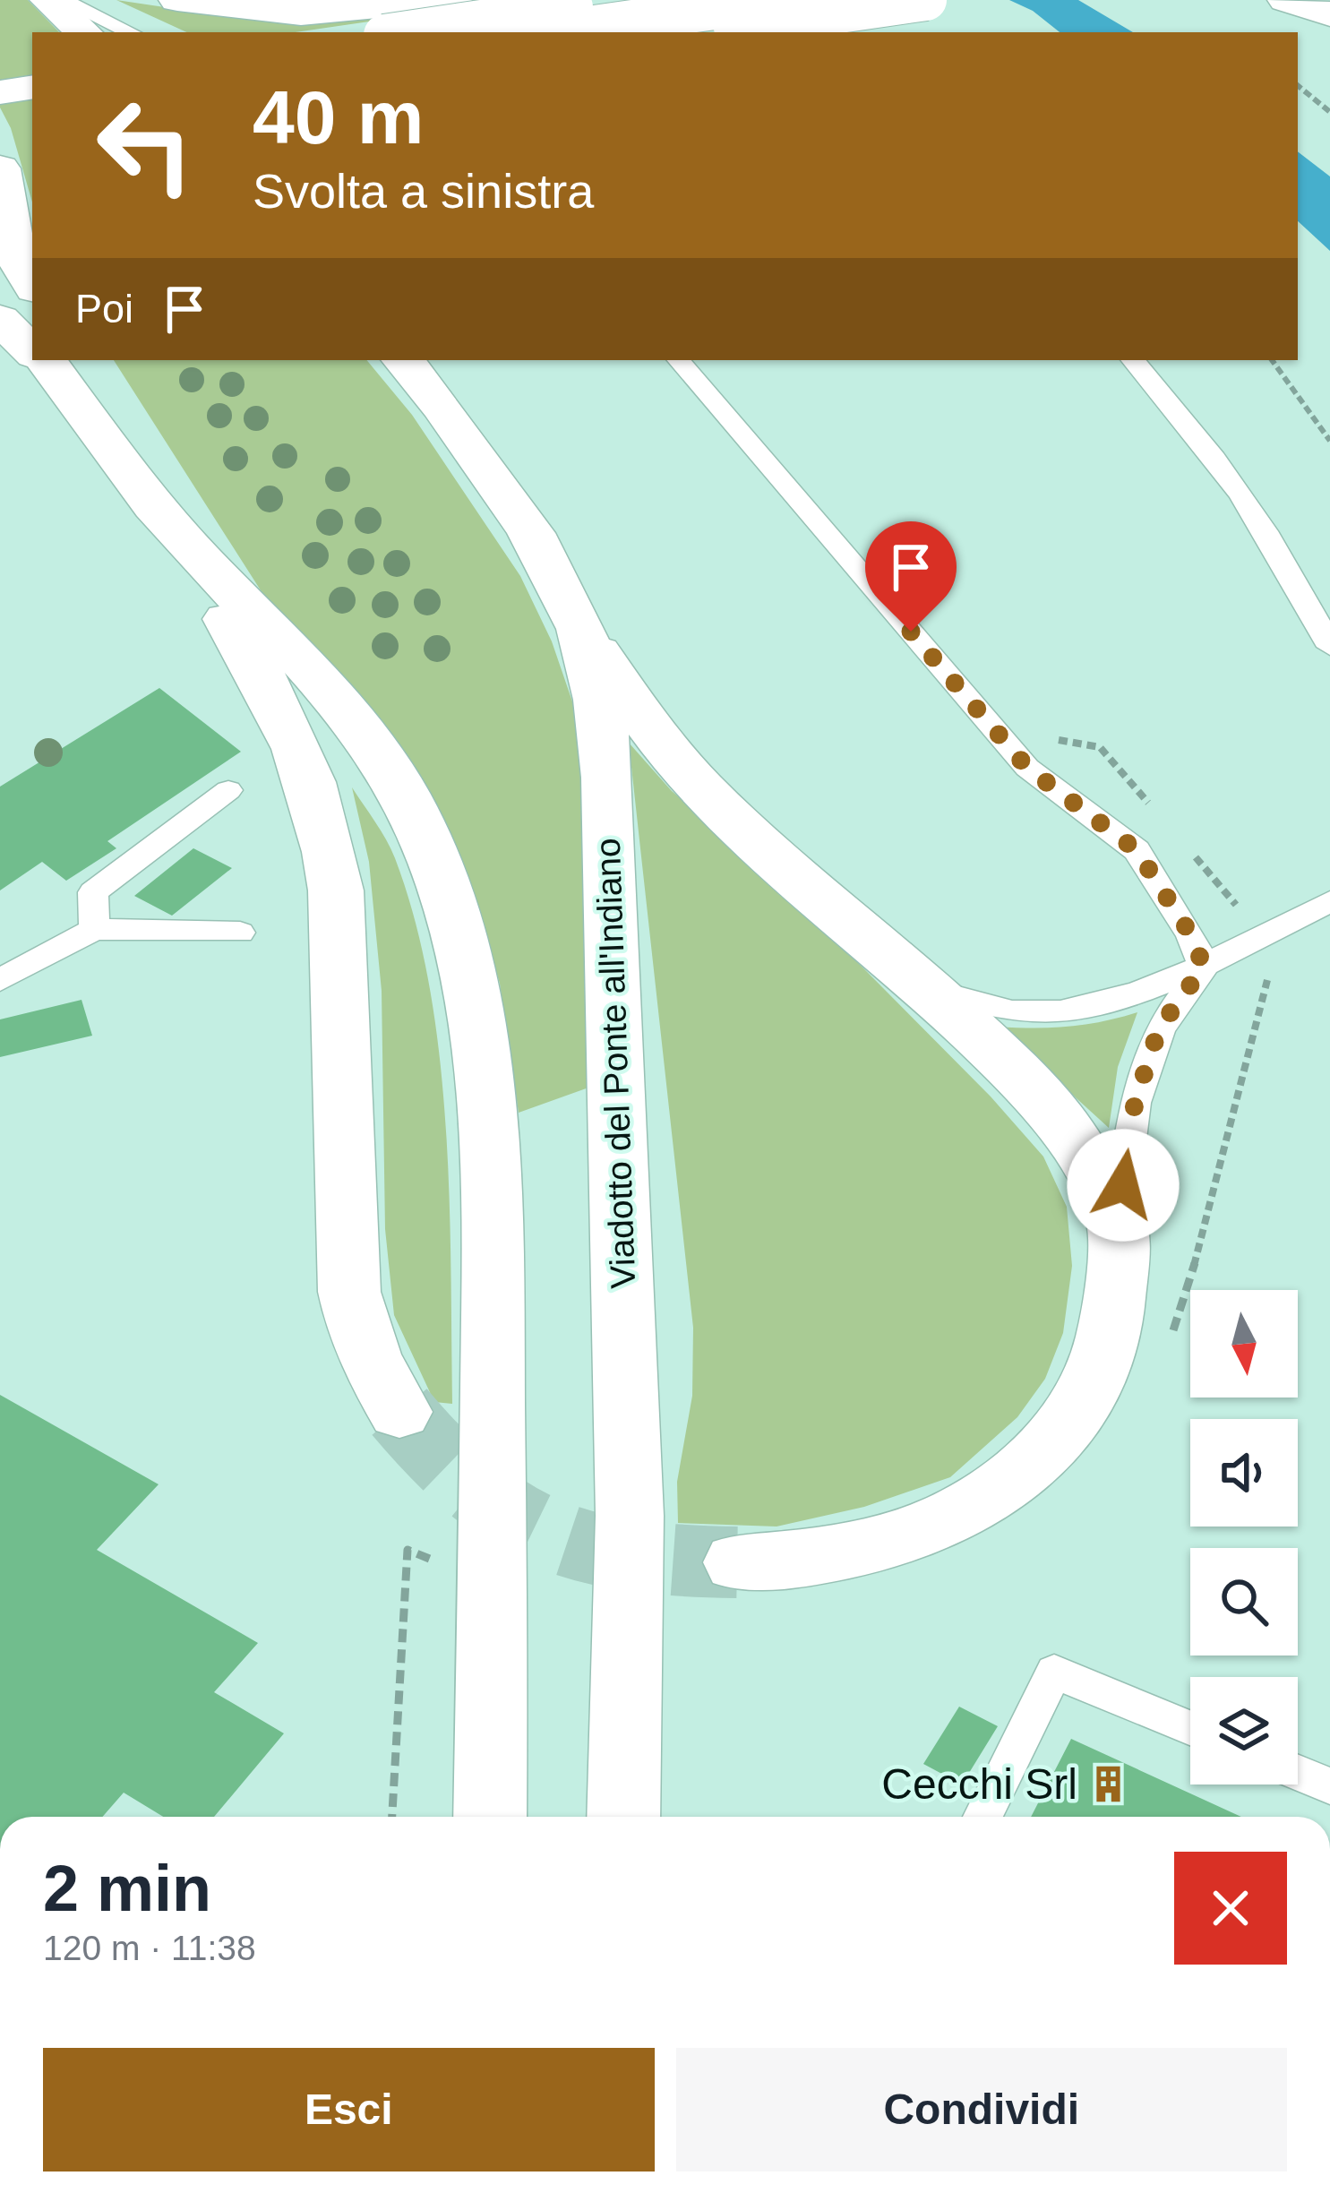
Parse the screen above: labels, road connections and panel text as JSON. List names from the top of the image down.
{
  "streets": {
    "main road": ["Viadotto del Ponte all'Indiano"]
  },
  "places": {
    "building": ["Cecchi Srl"]
  },
  "north": "bottom",
  "page": {
    "turn": ["40 m", "Svolta a sinistra"],
    "then": "Poi",
    "heading": ["2 min", "120 m · 11:38"],
    "buttons": ["Esci", "Condividi"]
  }
}
